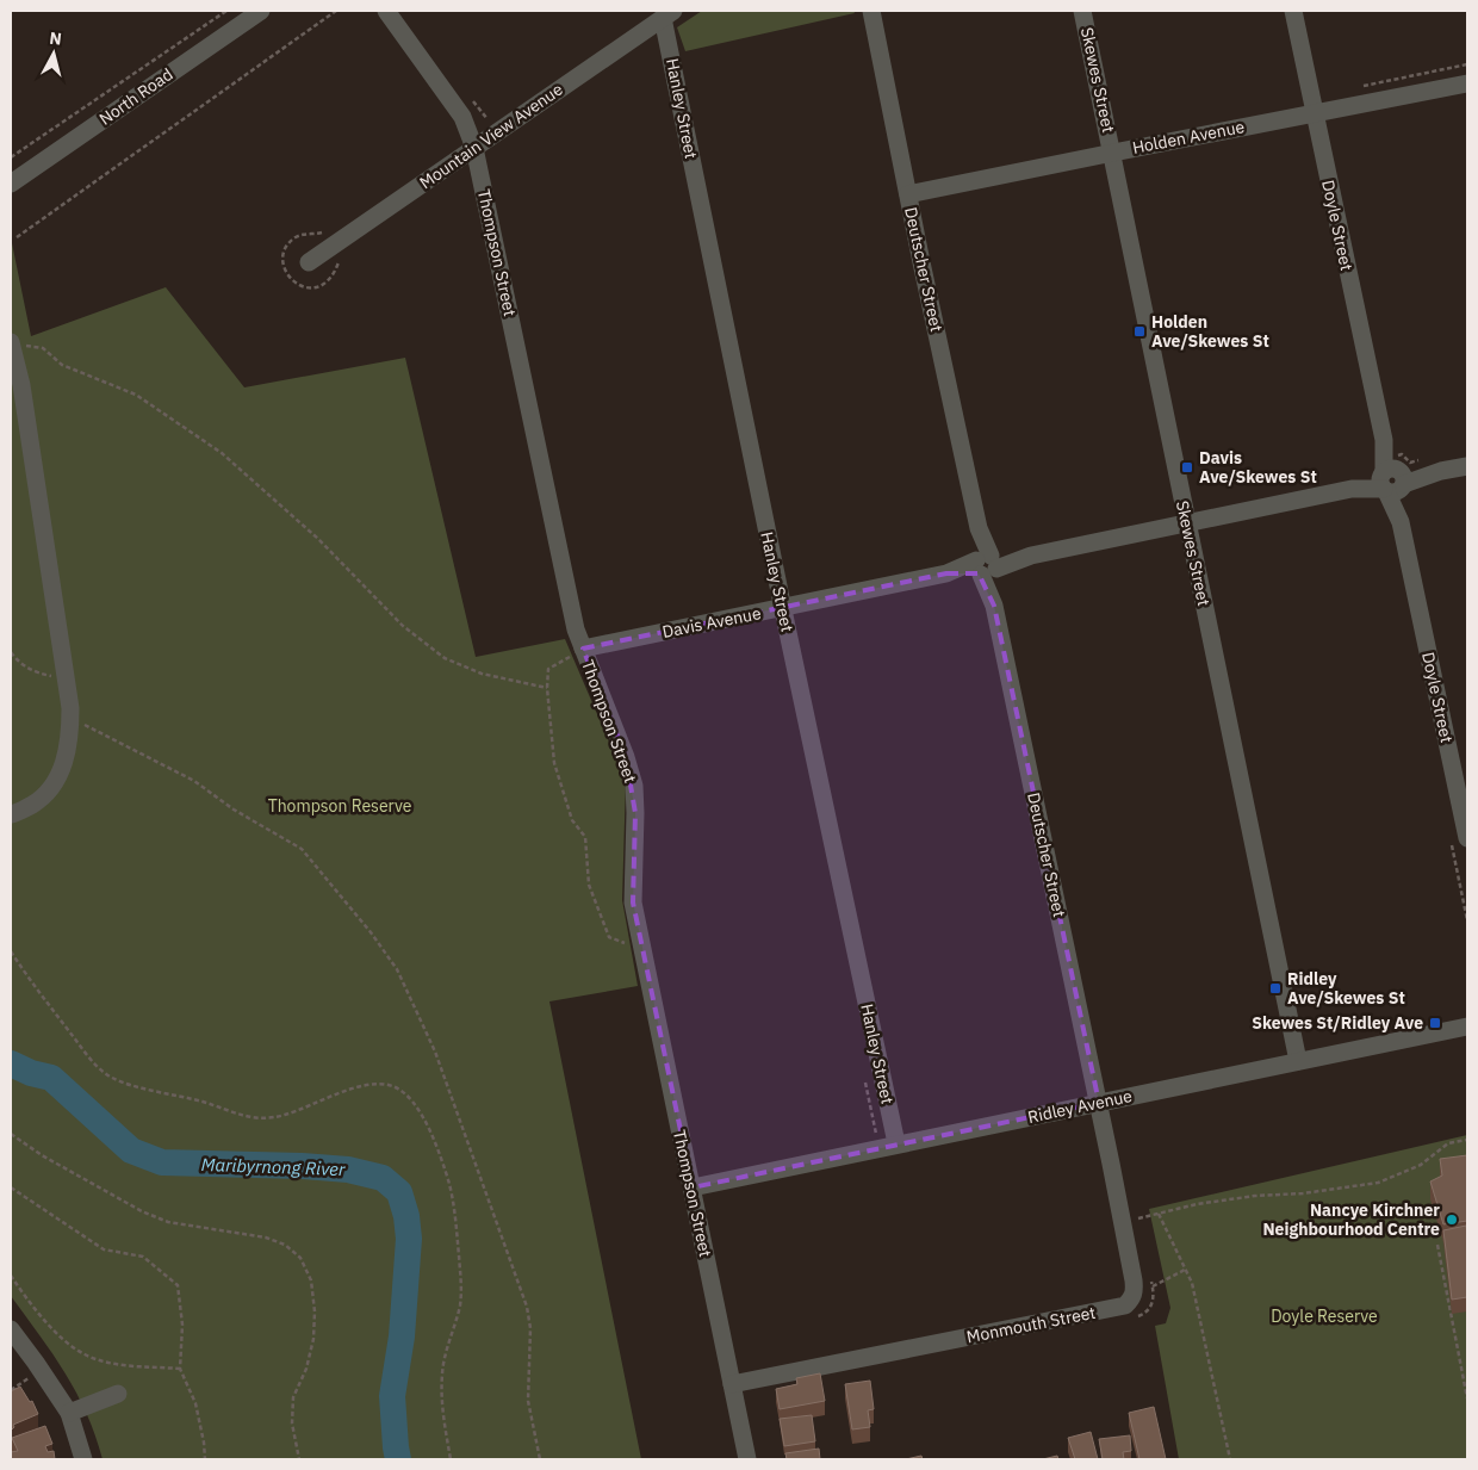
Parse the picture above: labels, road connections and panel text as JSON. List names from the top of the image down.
{
  "streets": {
    "street": [
      "Skewes Street",
      "North Road",
      "Hanley Street",
      "Mountain View Avenue",
      "Holden Avenue",
      "Doyle Street",
      "Thompson Street",
      "Deutscher Street",
      "Davis Avenue",
      "Ridley Avenue",
      "Monmouth Street"
    ]
  },
  "crossings": [
    ["Skewes Street", "Holden Avenue"],
    ["Skewes Street", "Davis Avenue"],
    ["Skewes Street", "Ridley Avenue"],
    ["Hanley Street", "Mountain View Avenue"],
    ["Hanley Street", "Davis Avenue"],
    ["Hanley Street", "Ridley Avenue"],
    ["Mountain View Avenue", "Thompson Street"],
    ["Holden Avenue", "Doyle Street"],
    ["Holden Avenue", "Deutscher Street"],
    ["Doyle Street", "Davis Avenue"],
    ["Thompson Street", "Davis Avenue"],
    ["Thompson Street", "Ridley Avenue"],
    ["Thompson Street", "Monmouth Street"],
    ["Deutscher Street", "Davis Avenue"],
    ["Deutscher Street", "Ridley Avenue"],
    ["Deutscher Street", "Monmouth Street"],
    ["Ridley Avenue", "Monmouth Street"]
  ],
  "water": ["Maribyrnong River"],
  "parks": ["Thompson Reserve", "Doyle Reserve"],
  "places": {
    "transit": [
      "Holden Ave/Skewes St",
      "Davis Ave/Skewes St",
      "Ridley Ave/Skewes St",
      "Skewes St/Ridley Ave"
    ],
    "other": ["Nancye Kirchner Neighbourhood Centre"]
  },
  "north": "top"
}
